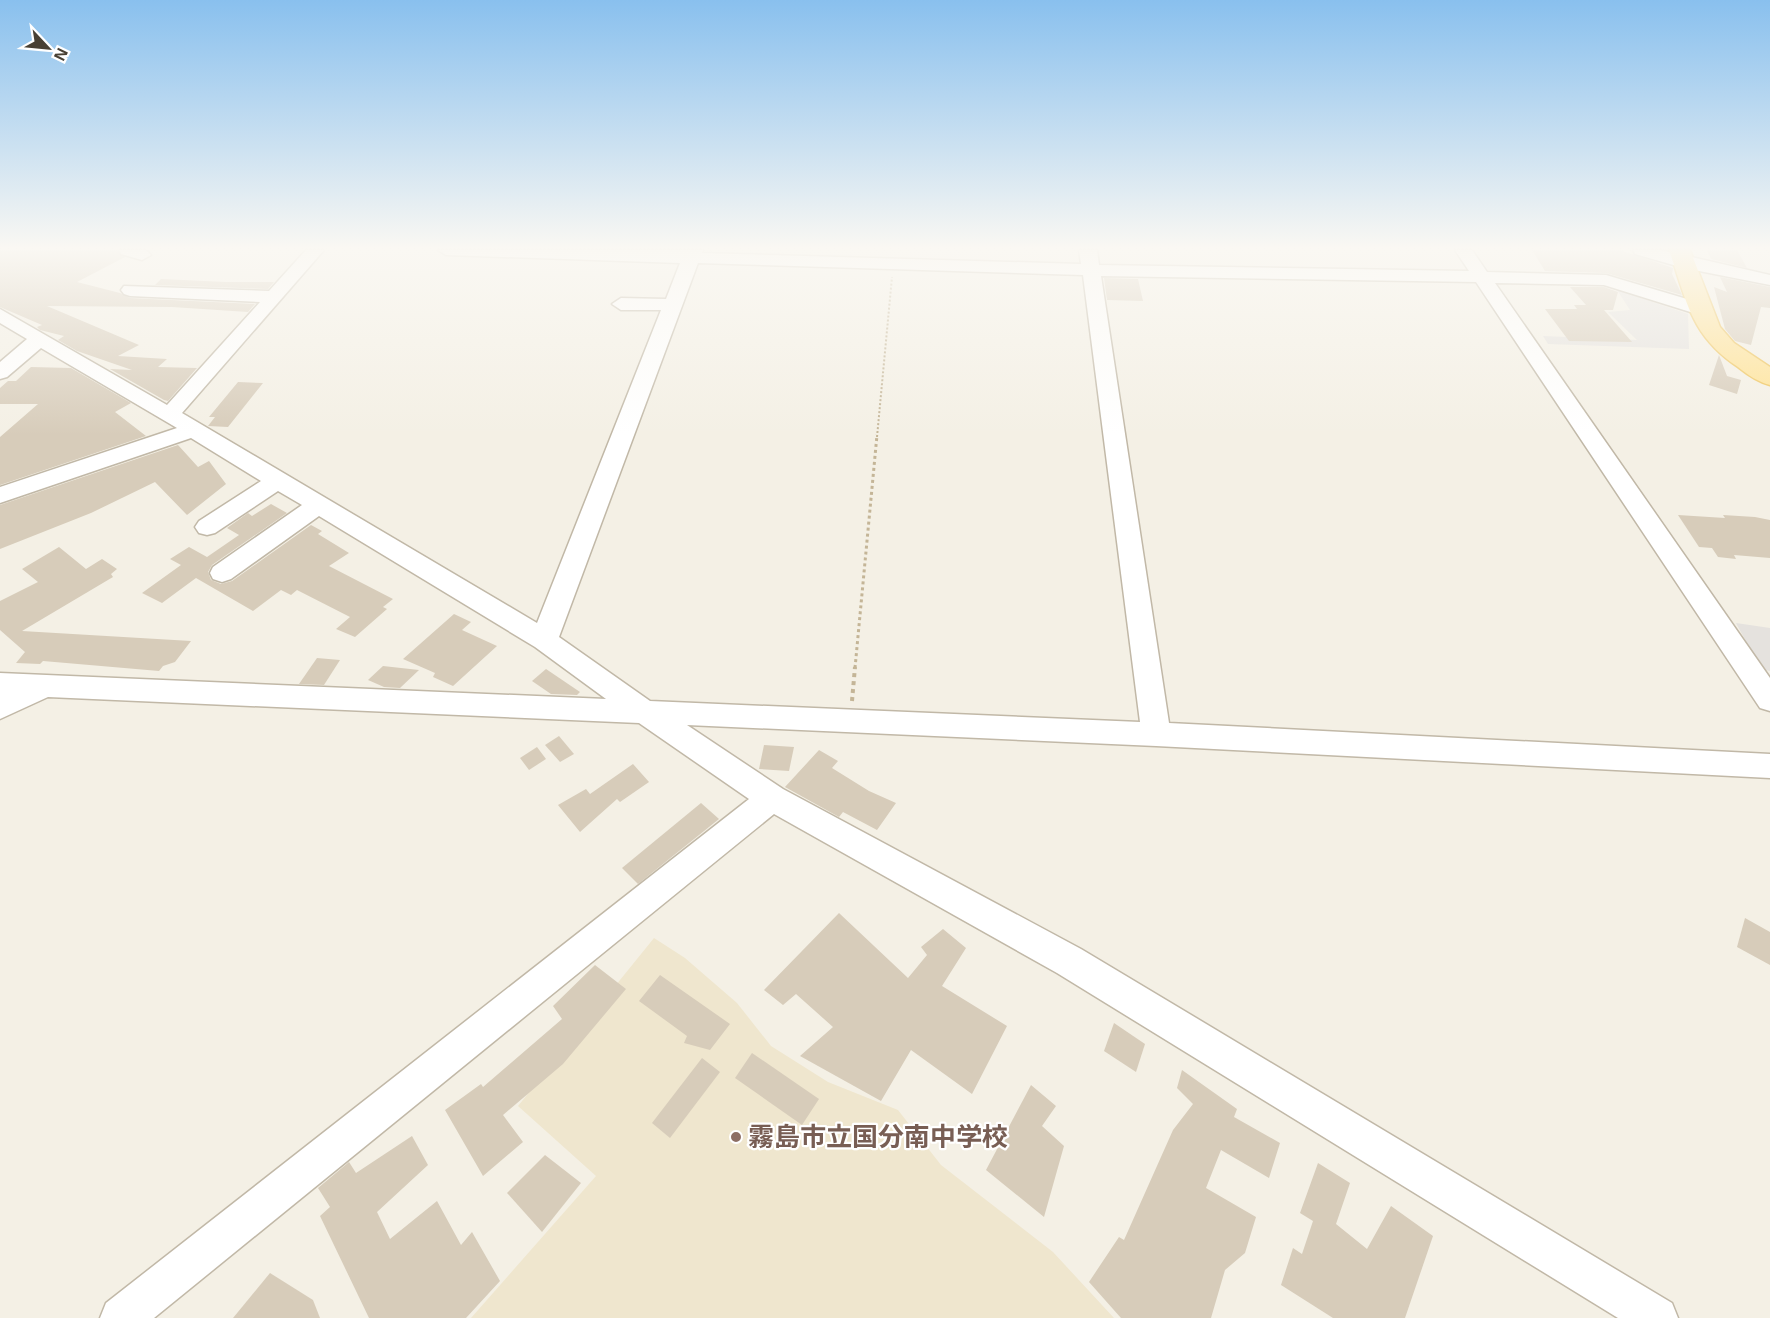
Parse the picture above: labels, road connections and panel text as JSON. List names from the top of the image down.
{
  "places": ["霧島市立国分南中学校"],
  "north": "bottom right"
}
